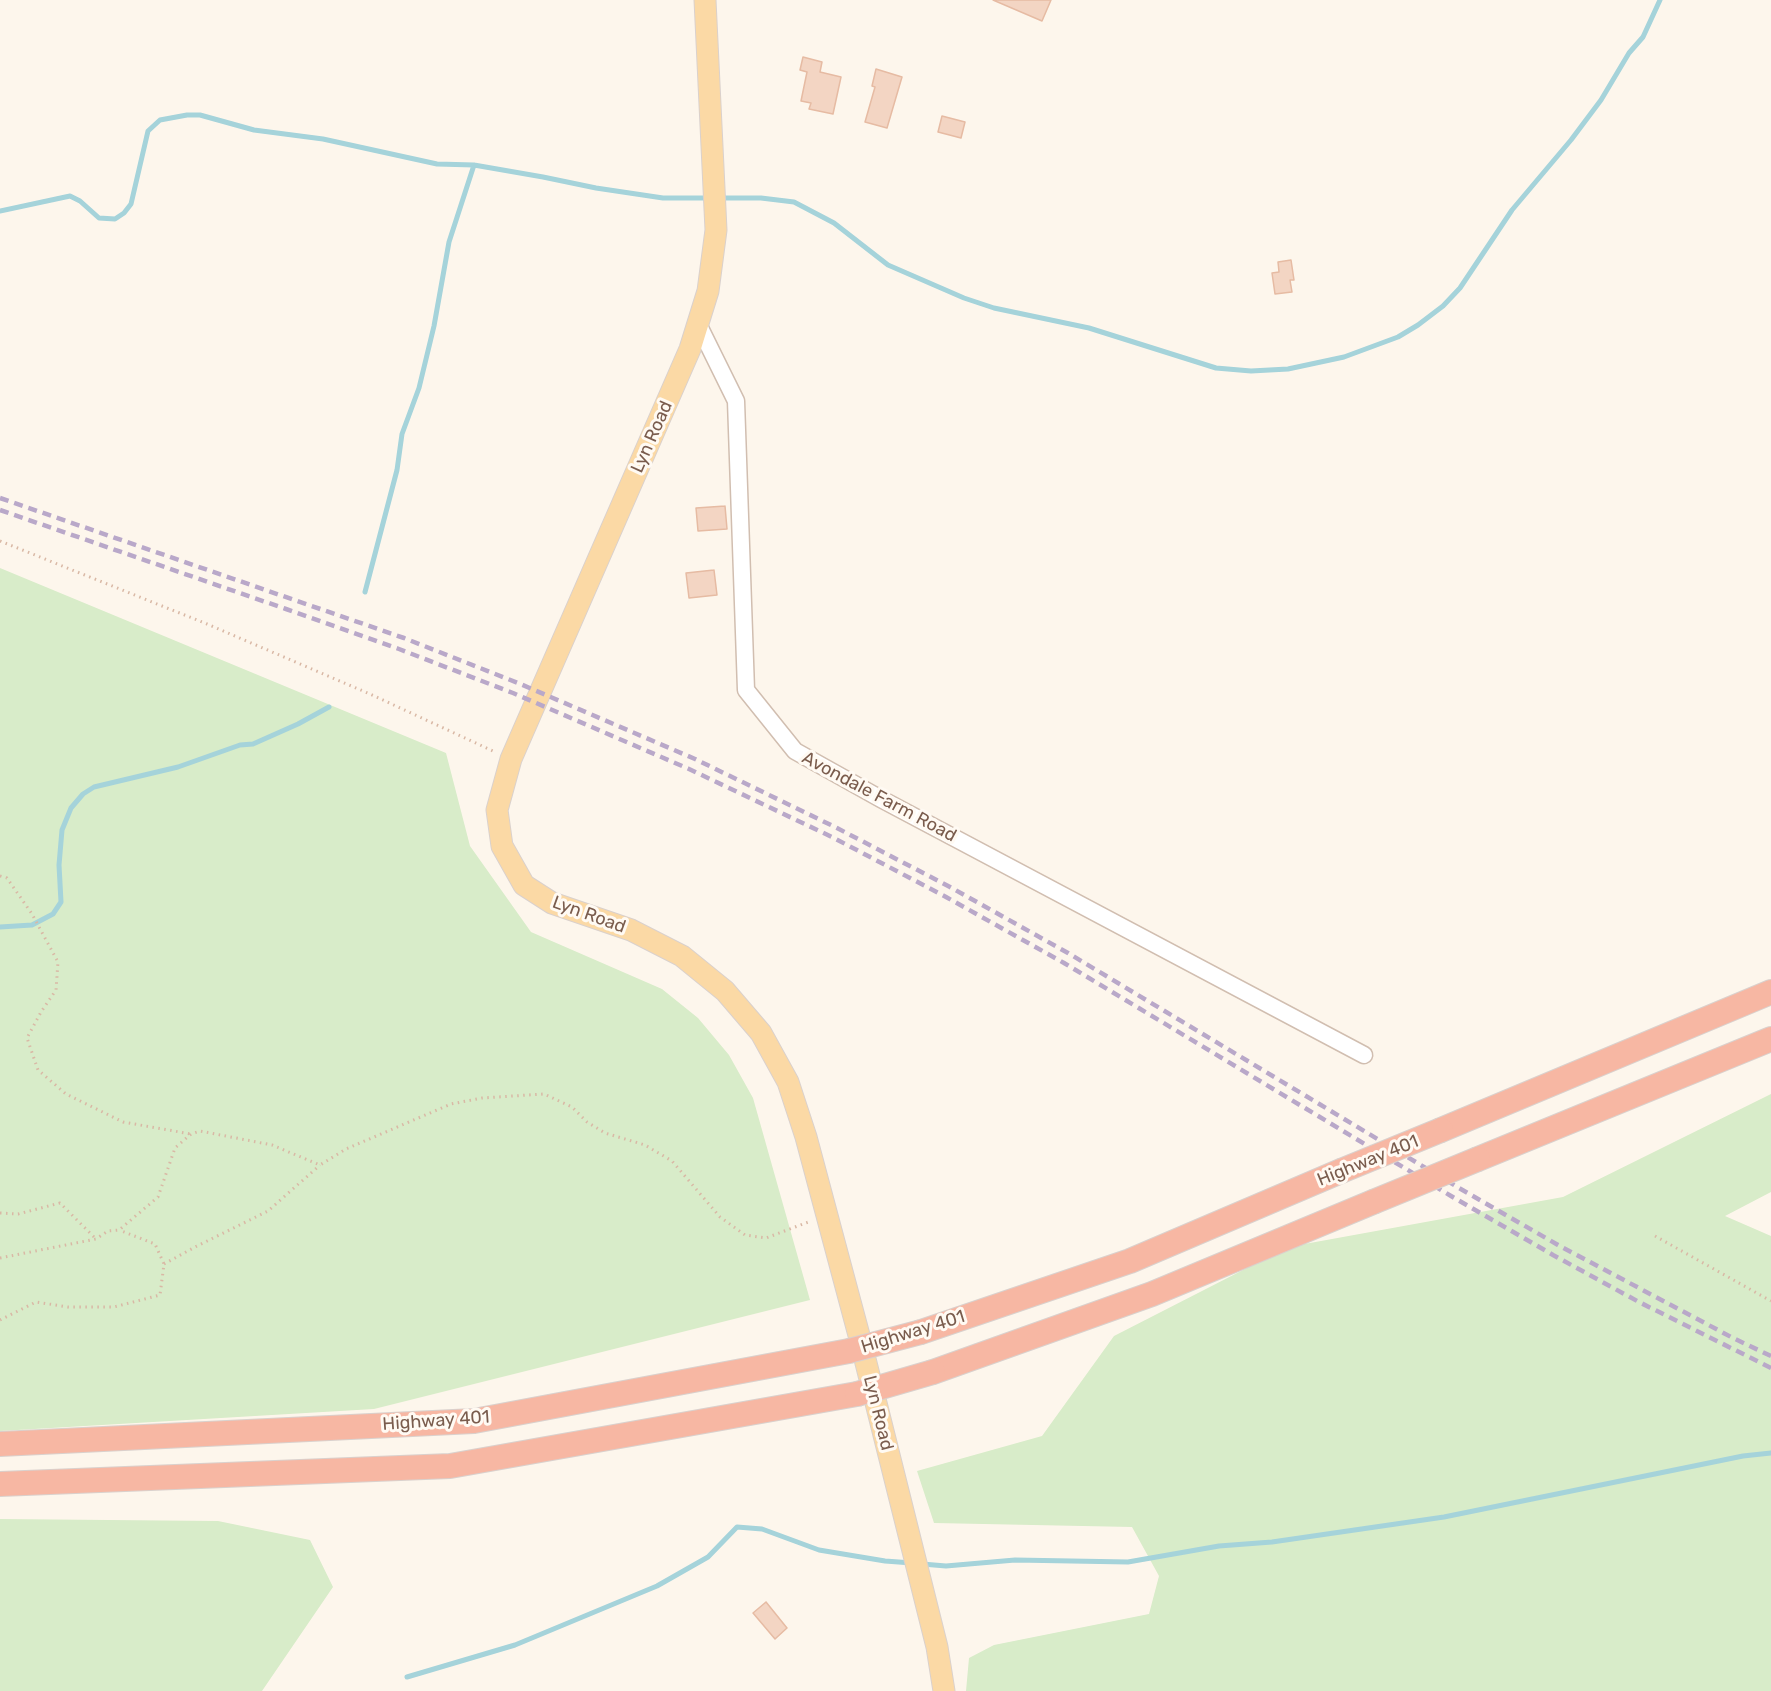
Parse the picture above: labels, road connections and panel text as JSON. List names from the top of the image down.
{
  "streets": {
    "highway": ["Highway 401"],
    "main road": ["Lyn Road"],
    "street": ["Avondale Farm Road"]
  },
  "crossings": [
    ["Lyn Road", "Avondale Farm Road"]
  ]
}
